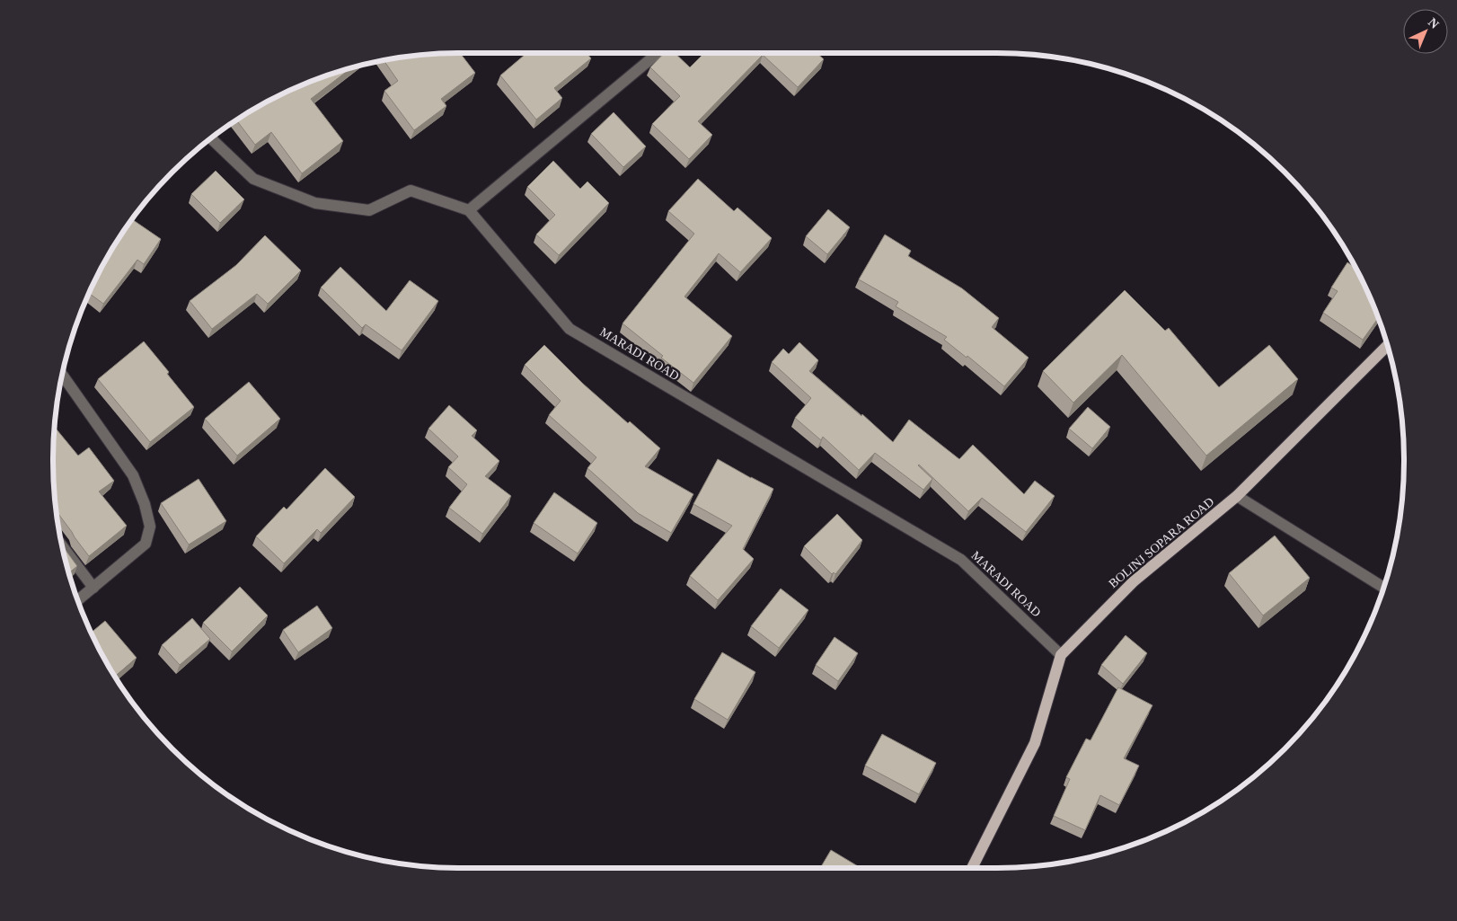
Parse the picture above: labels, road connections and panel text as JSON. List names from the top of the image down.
{
  "streets": {
    "main road": ["BOLINJ SOPARA ROAD"],
    "street": ["MARADI ROAD"]
  },
  "crossings": [
    ["MARADI ROAD", "BOLINJ SOPARA ROAD"]
  ],
  "north": "top right"
}
